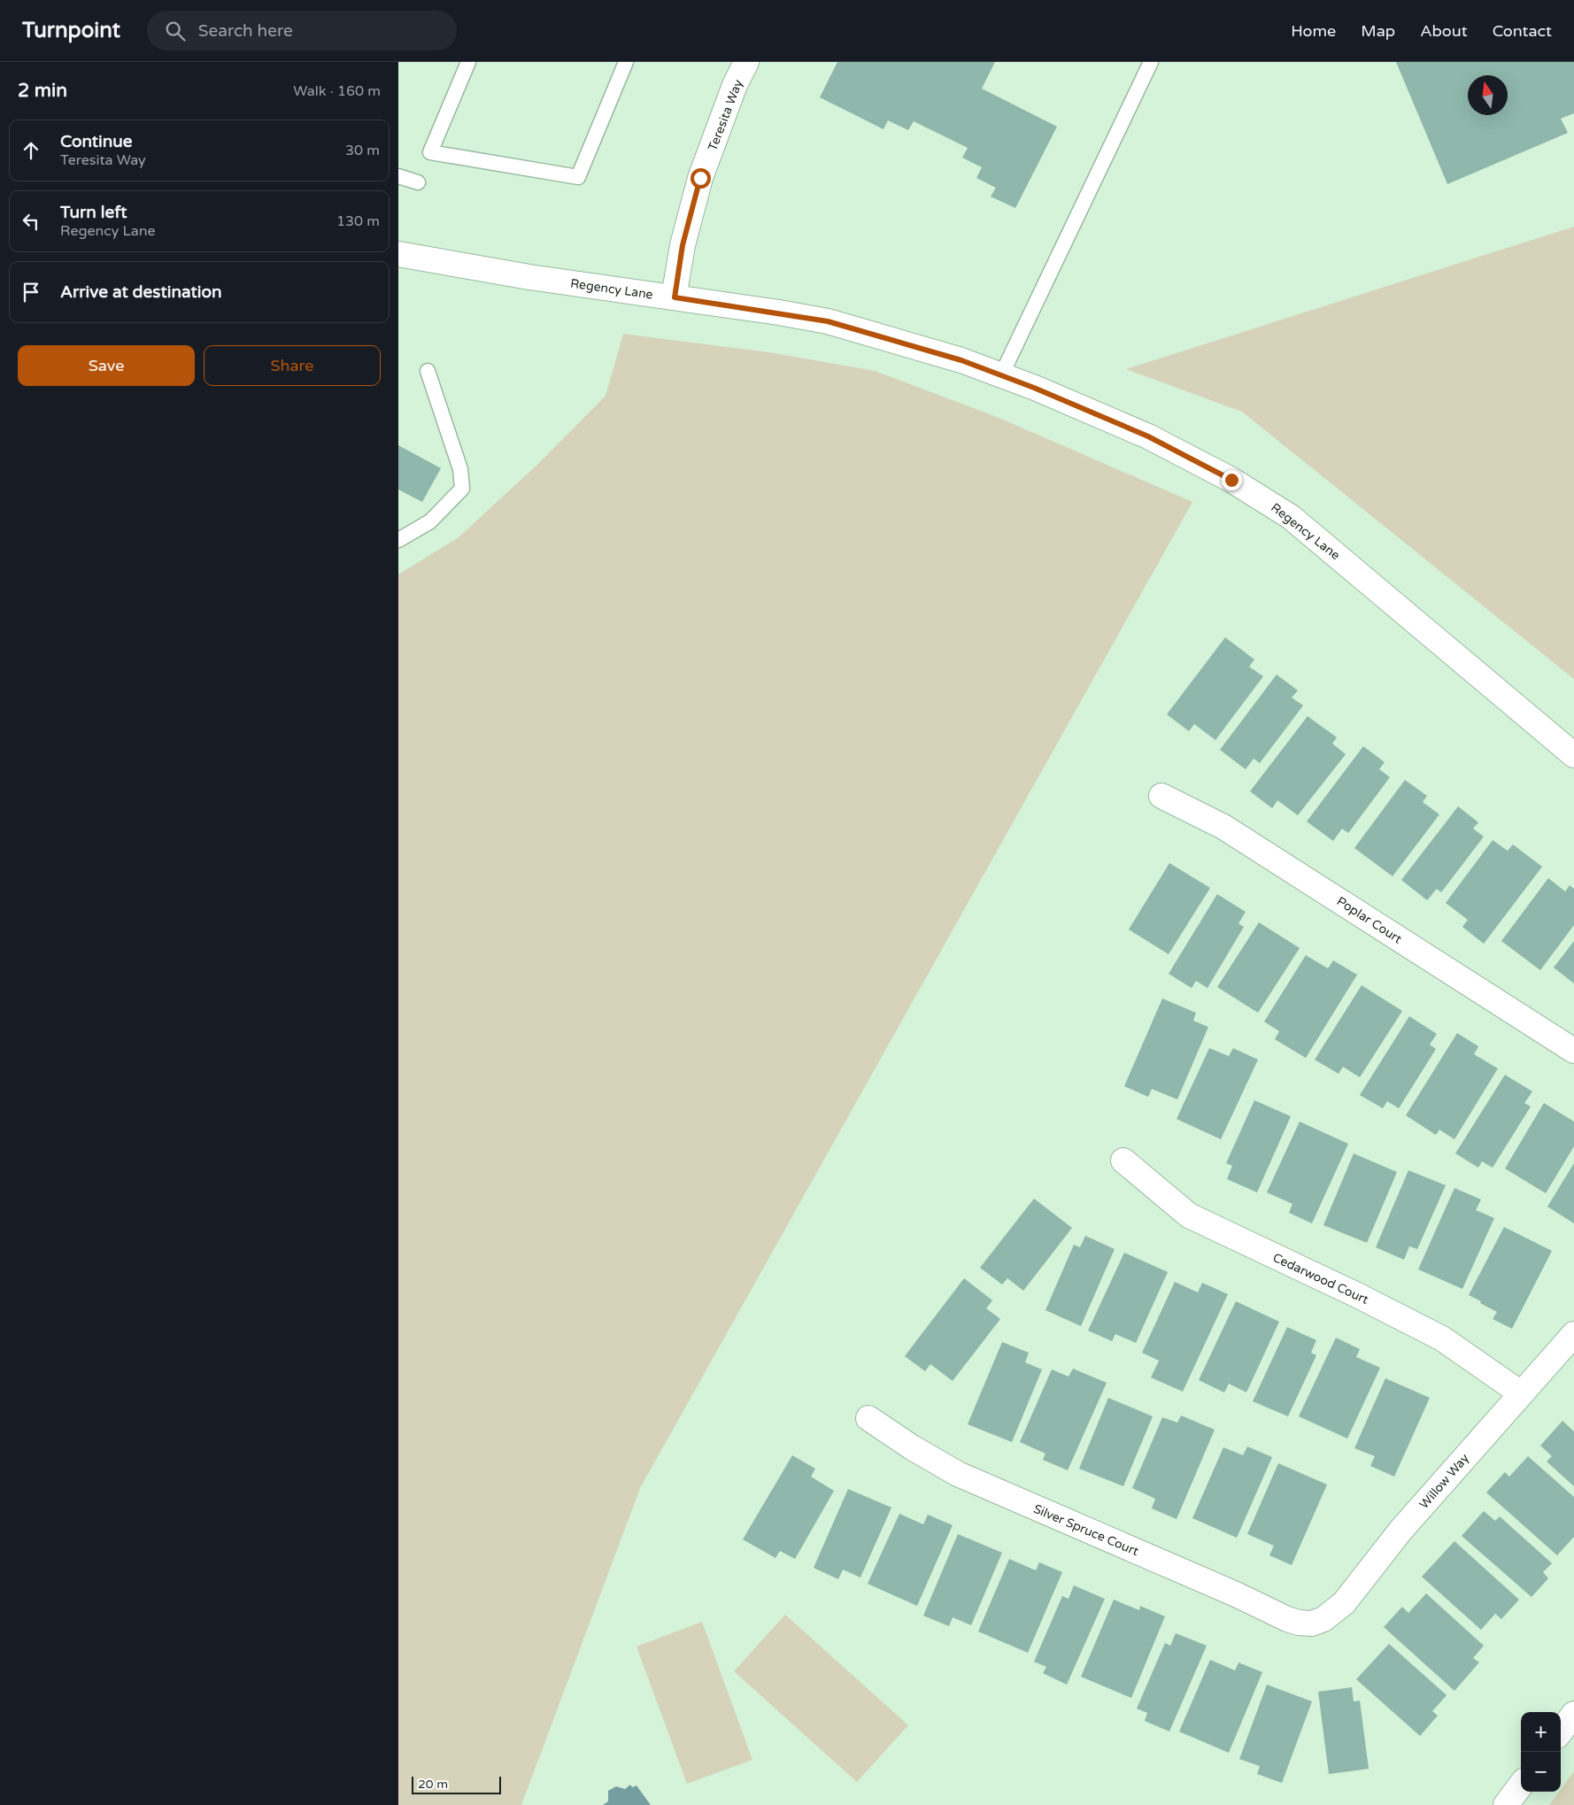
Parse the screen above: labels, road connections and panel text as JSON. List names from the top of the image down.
{
  "streets": {
    "street": [
      "Teresita Way",
      "Regency Lane",
      "Poplar Court",
      "Cedarwood Court",
      "Willow Way",
      "Silver Spruce Court"
    ]
  },
  "crossings": [
    ["Teresita Way", "Regency Lane"],
    ["Cedarwood Court", "Willow Way"],
    ["Willow Way", "Silver Spruce Court"]
  ],
  "scale_bar": "20 m",
  "north": "top",
  "page": {
    "header": "Turnpoint",
    "search": "Search here",
    "nav": [
      "Home",
      "Map",
      "About",
      "Contact"
    ],
    "heading": ["2 min", "Walk · 160 m"],
    "list": [
      ["Continue", "Teresita Way", "30 m"],
      ["Turn left", "Regency Lane", "130 m"],
      "Arrive at destination"
    ],
    "buttons": ["Save", "Share"],
    "map_buttons": ["+", "−"],
    "scale": "20 m"
  }
}
